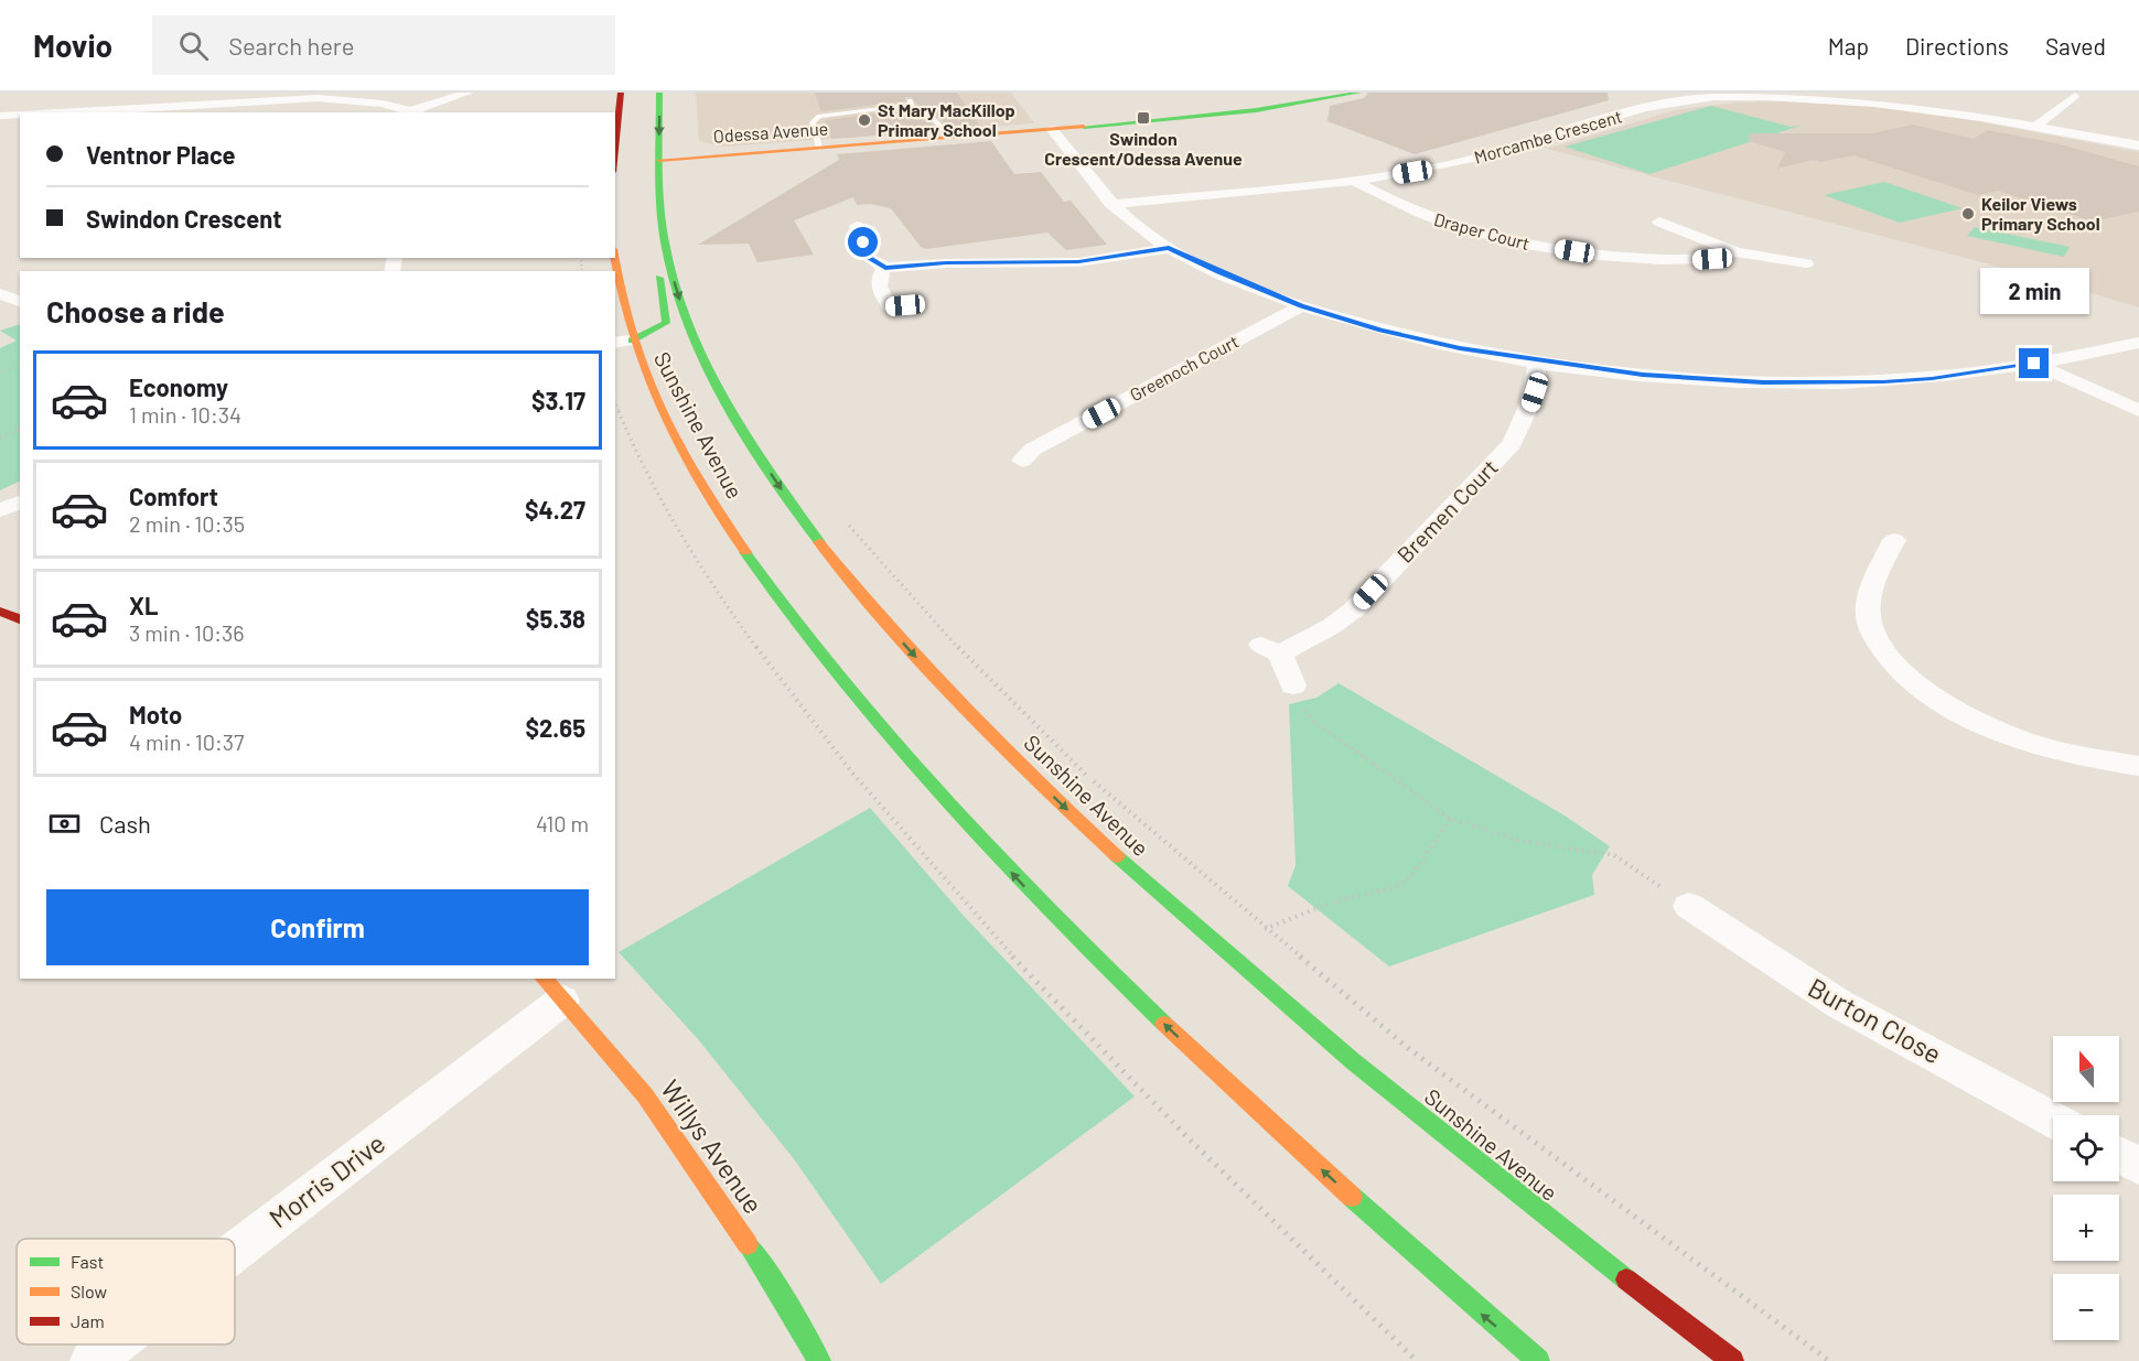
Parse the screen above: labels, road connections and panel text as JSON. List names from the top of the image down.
{
  "streets": {
    "main road": ["Odessa Avenue", "Sunshine Avenue", "Willys Avenue"],
    "street": [
      "Morcambe Crescent",
      "Draper Court",
      "Greenoch Court",
      "Bremen Court",
      "Burton Close",
      "Morris Drive"
    ]
  },
  "crossings": [
    ["Odessa Avenue", "Sunshine Avenue"],
    ["Morcambe Crescent", "Draper Court"],
    ["Willys Avenue", "Morris Drive"]
  ],
  "places": {
    "transit": ["Swindon Crescent/Odessa Avenue"],
    "other": ["St Mary MacKillop Primary School", "Keilor Views Primary School"]
  },
  "legend": ["Fast", "Slow", "Jam"],
  "north": "top",
  "page": {
    "header": "Movio",
    "search": "Search here",
    "nav": ["Map", "Directions", "Saved"],
    "banner": ["Ventnor Place", "Swindon Crescent"],
    "bubble": "2 min",
    "heading": "Choose a ride",
    "list": [
      {
        "name": "Economy",
        "note": "1 min · 10:34",
        "value": "$3.17"
      },
      {
        "name": "Comfort",
        "note": "2 min · 10:35",
        "value": "$4.27"
      },
      {
        "name": "XL",
        "note": "3 min · 10:36",
        "value": "$5.38"
      },
      {
        "name": "Moto",
        "note": "4 min · 10:37",
        "value": "$2.65"
      }
    ],
    "pay": ["Cash", "410 m"],
    "buttons": "Confirm",
    "map_buttons": ["+", "−"]
  }
}
